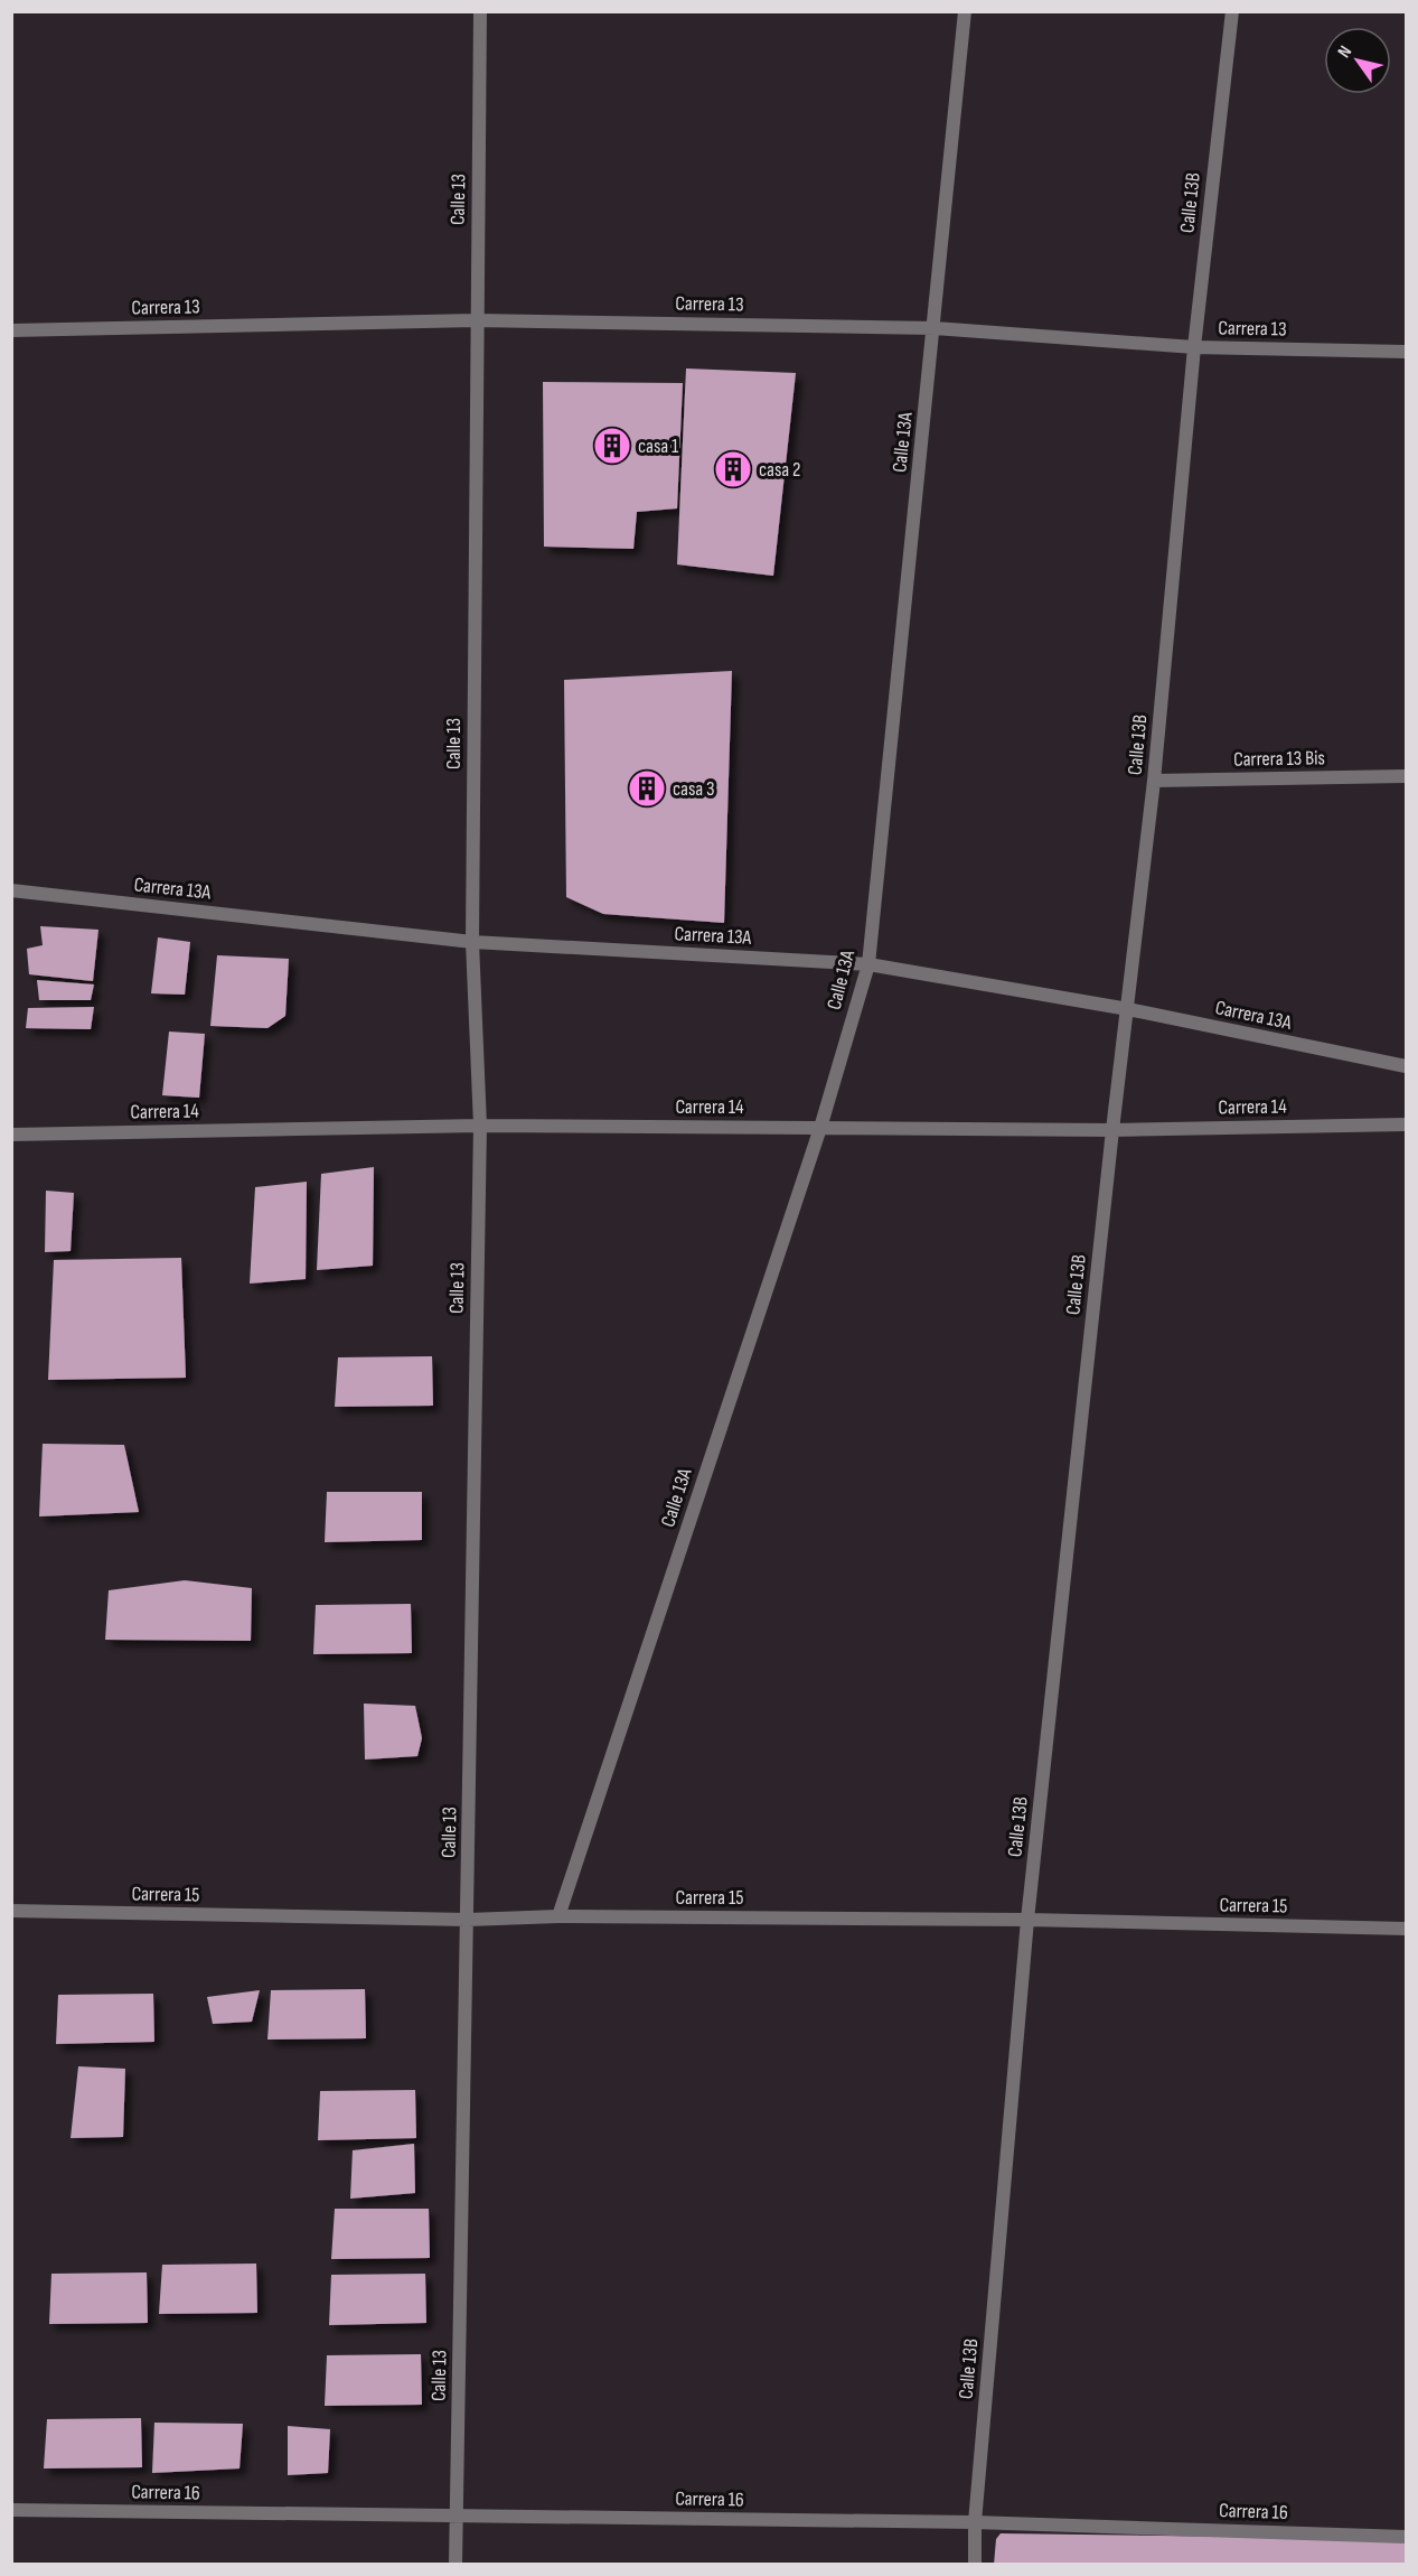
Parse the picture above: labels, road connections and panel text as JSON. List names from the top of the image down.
{
  "streets": {
    "street": [
      "Calle 13",
      "Calle 13B",
      "Carrera 13",
      "Calle 13A",
      "Carrera 13 Bis",
      "Carrera 13A",
      "Carrera 14",
      "Carrera 15",
      "Carrera 16"
    ]
  },
  "crossings": [
    ["Calle 13", "Carrera 13"],
    ["Calle 13", "Carrera 13A"],
    ["Calle 13", "Carrera 14"],
    ["Calle 13", "Carrera 15"],
    ["Calle 13", "Carrera 16"],
    ["Calle 13B", "Carrera 13"],
    ["Calle 13B", "Carrera 13 Bis"],
    ["Calle 13B", "Carrera 13A"],
    ["Calle 13B", "Carrera 14"],
    ["Calle 13B", "Carrera 15"],
    ["Calle 13B", "Carrera 16"],
    ["Carrera 13", "Calle 13A"],
    ["Calle 13A", "Carrera 13A"],
    ["Calle 13A", "Carrera 14"],
    ["Calle 13A", "Carrera 15"]
  ],
  "places": {
    "building": ["casa 1", "casa 2", "casa 3"]
  },
  "north": "top left"
}
